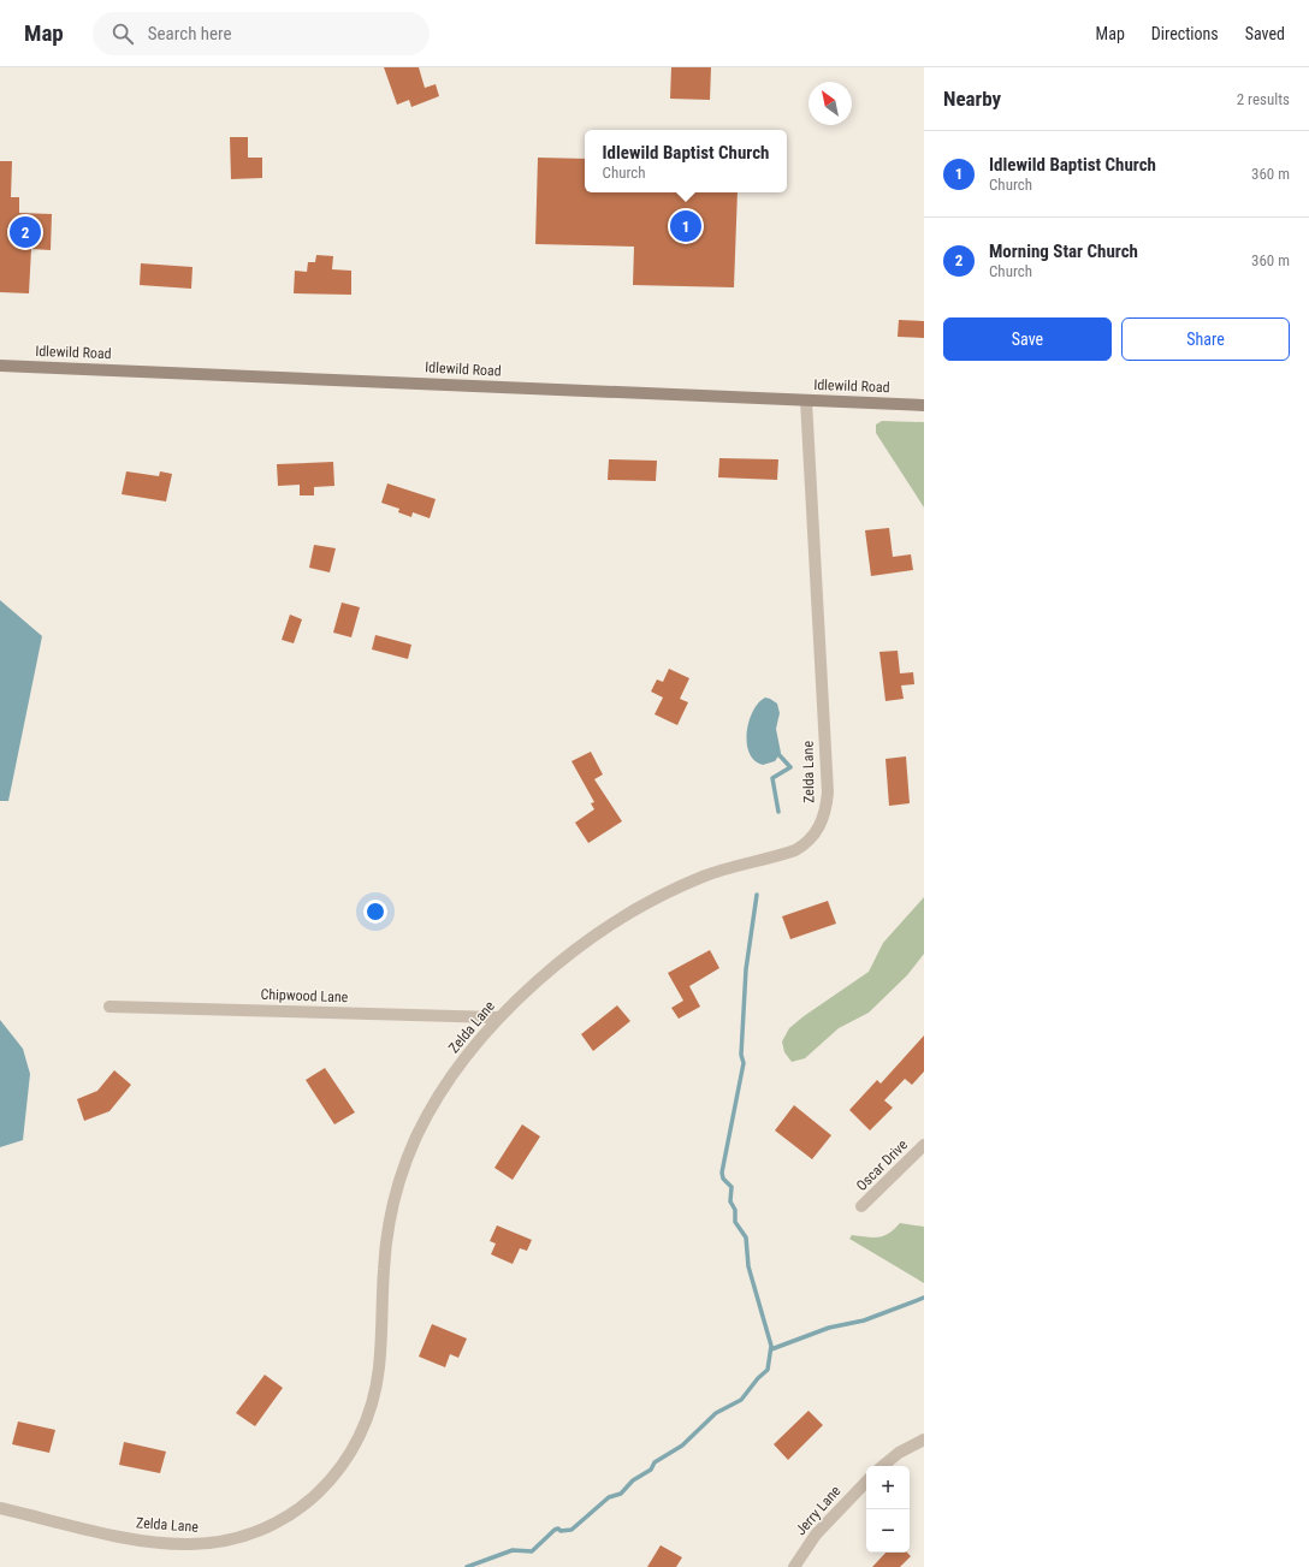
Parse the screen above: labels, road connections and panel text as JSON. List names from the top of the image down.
{
  "streets": {
    "main road": ["Idlewild Road"],
    "street": [
      "Zelda Lane",
      "Chipwood Lane",
      "Oscar Drive",
      "Jerry Lane"
    ]
  },
  "crossings": [
    ["Idlewild Road", "Zelda Lane"],
    ["Zelda Lane", "Chipwood Lane"]
  ],
  "north": "top left",
  "page": {
    "header": "Map",
    "search": "Search here",
    "nav": ["Map", "Directions", "Saved"],
    "heading": ["Nearby", "2 results"],
    "popup": ["Idlewild Baptist Church", "Church"],
    "list": [
      {
        "mark": "1",
        "name": "Idlewild Baptist Church",
        "note": "Church",
        "value": "360 m"
      },
      {
        "mark": "2",
        "name": "Morning Star Church",
        "note": "Church",
        "value": "360 m"
      }
    ],
    "pins": ["1", "2"],
    "buttons": ["Save", "Share"],
    "map_buttons": ["+", "−"]
  }
}
